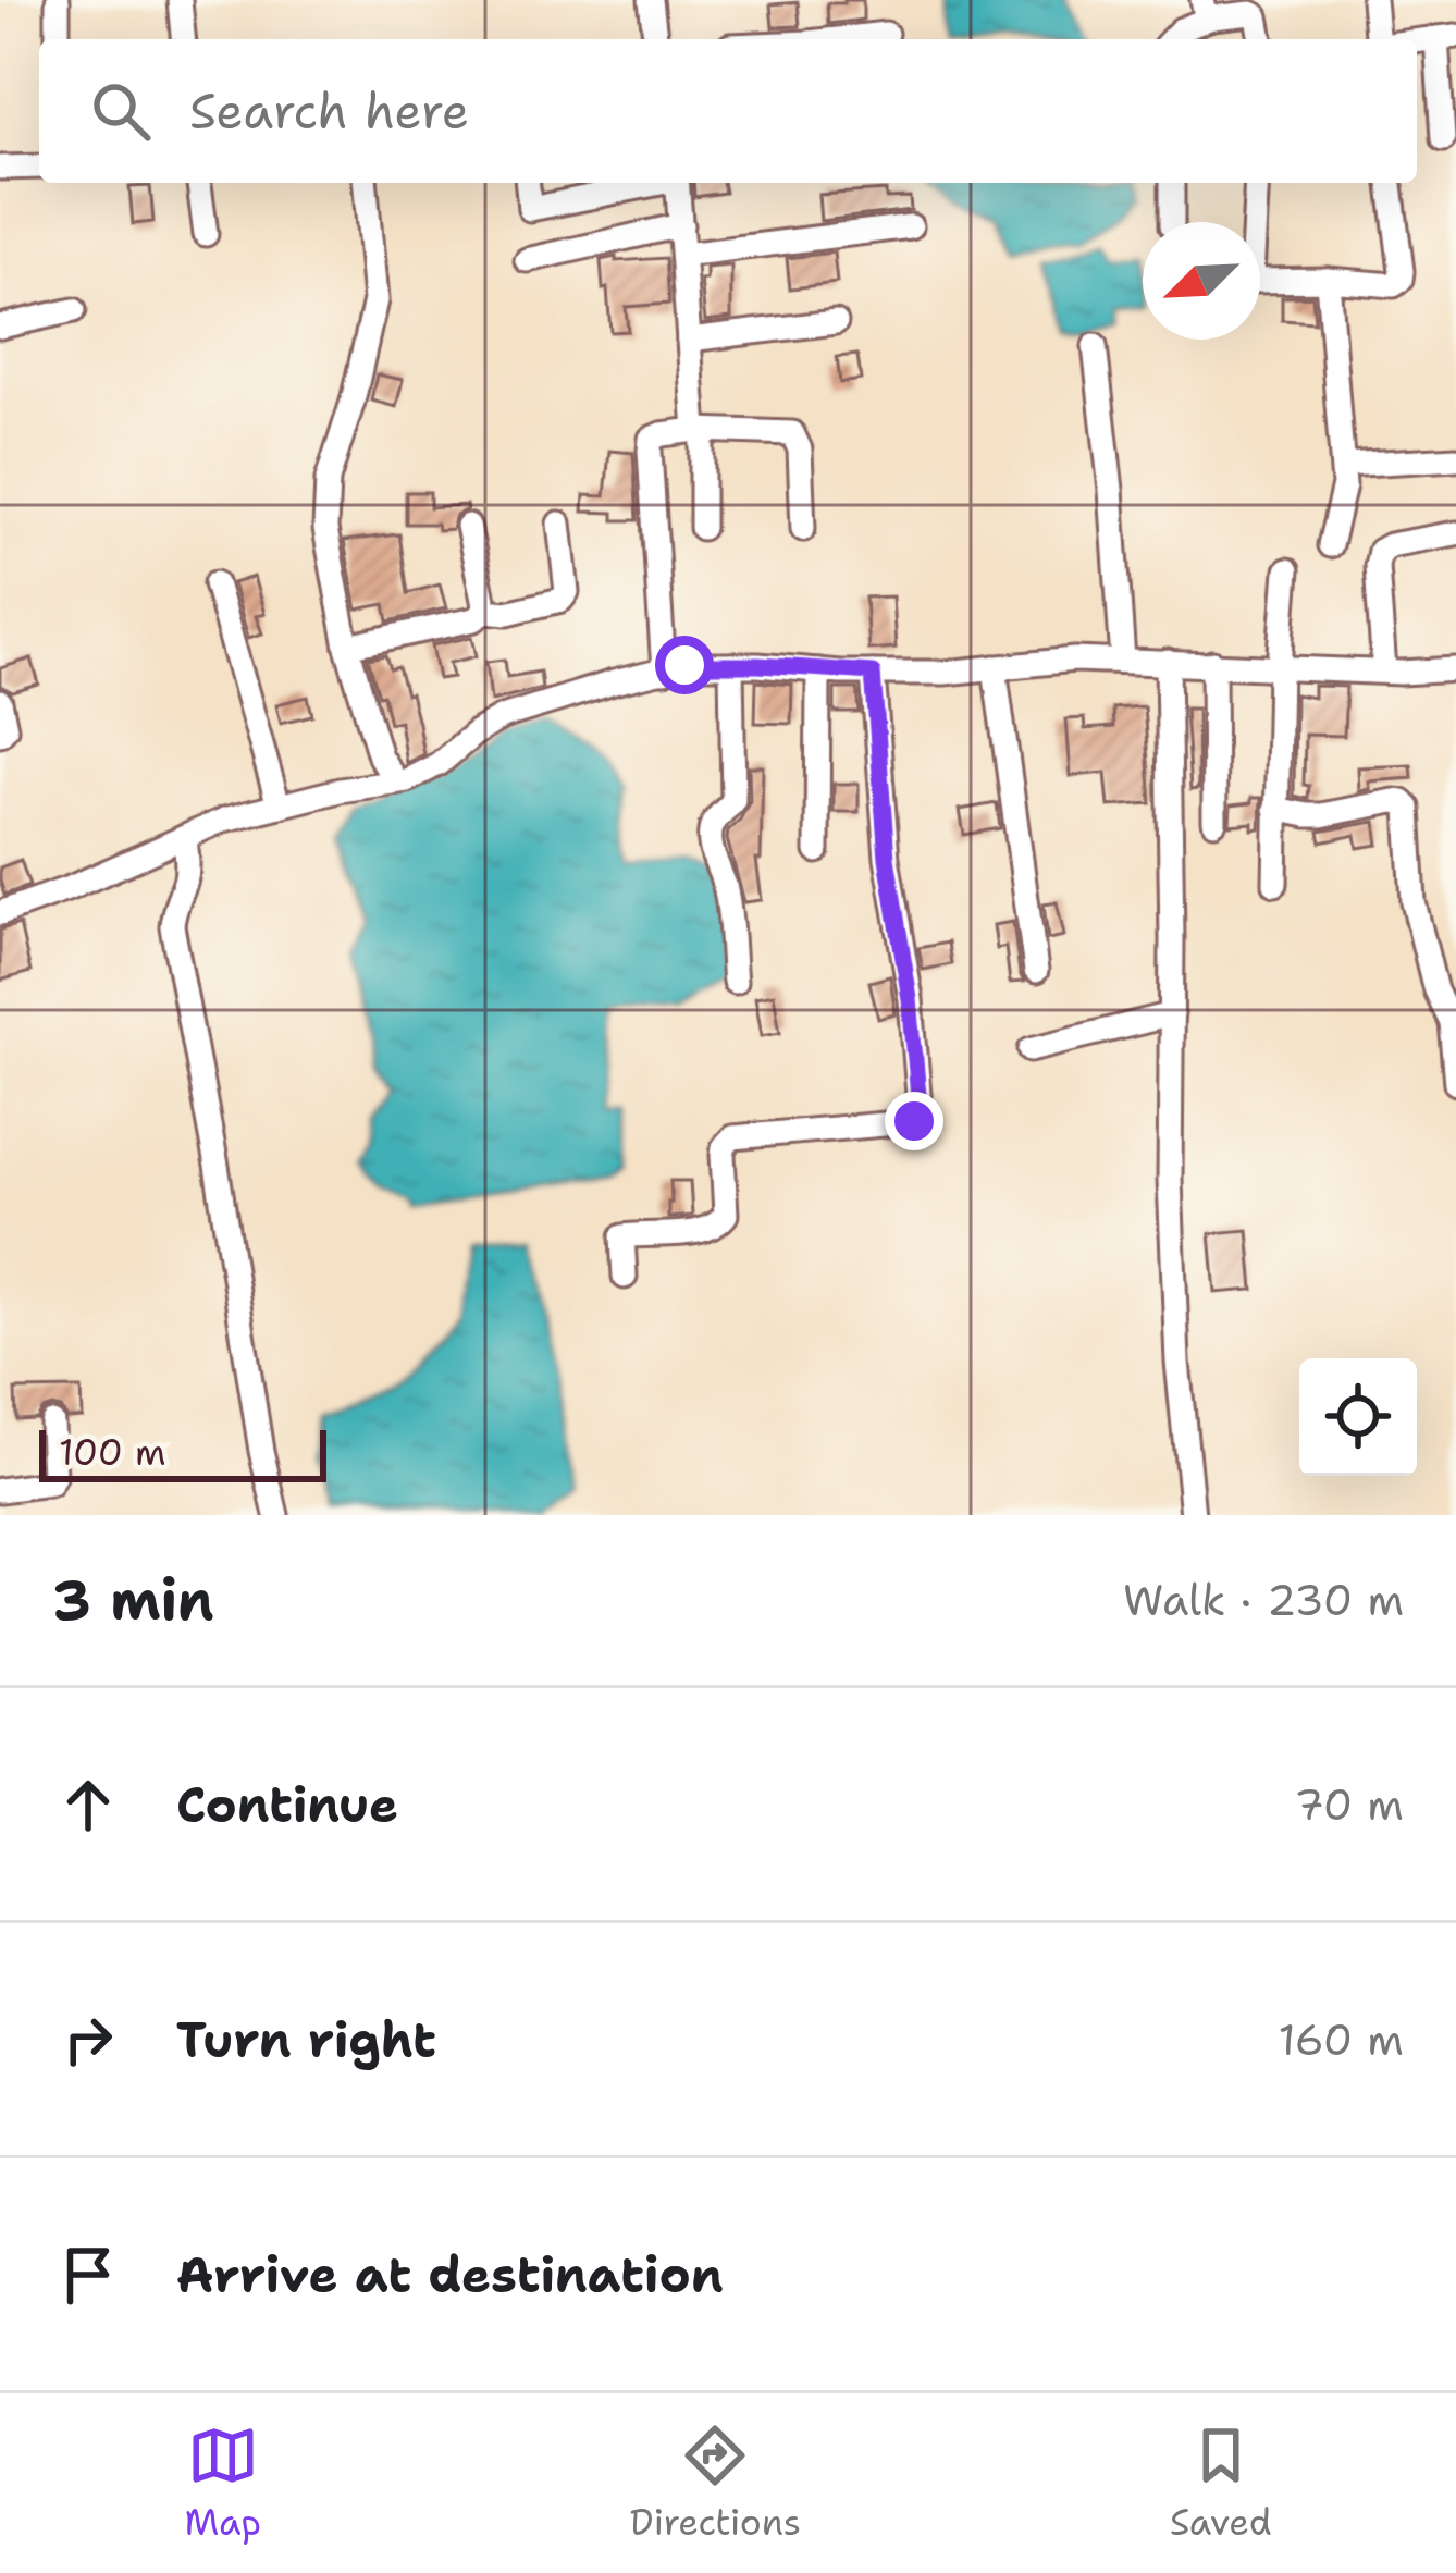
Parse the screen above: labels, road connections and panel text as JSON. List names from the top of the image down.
{
  "scale_bar": "100 m",
  "north": "bottom left",
  "page": {
    "search": "Search here",
    "scale": "100 m",
    "heading": ["3 min", "Walk · 230 m"],
    "list": [
      ["Continue", "70 m"],
      ["Turn right", "160 m"],
      "Arrive at destination"
    ],
    "nav": ["Map", "Directions", "Saved"]
  }
}
